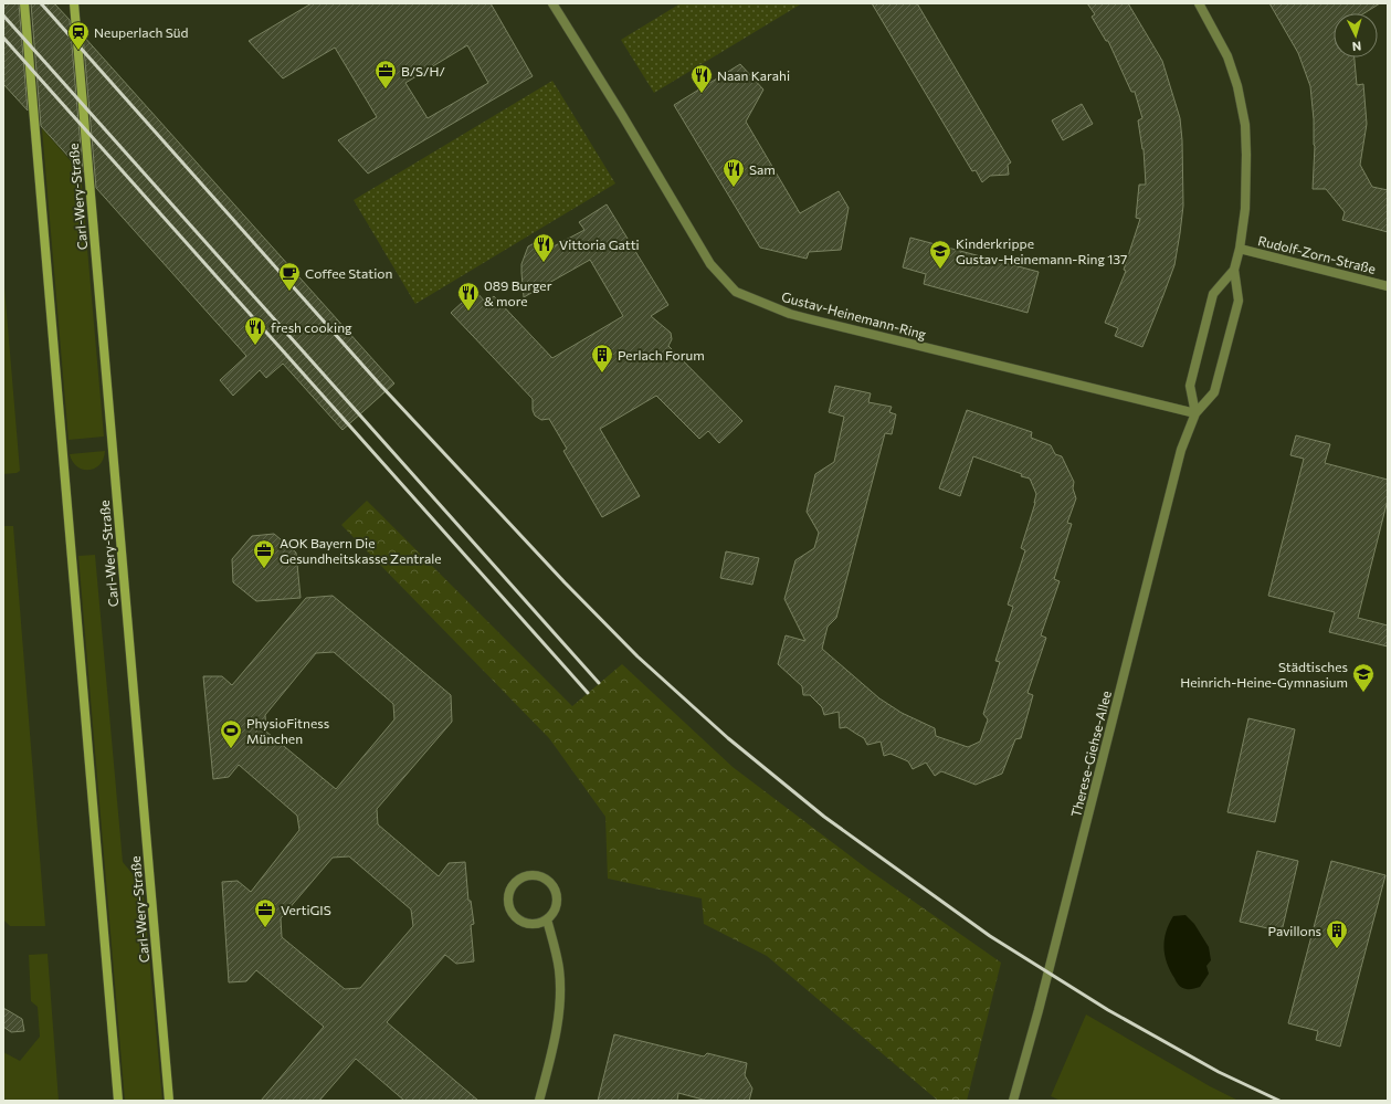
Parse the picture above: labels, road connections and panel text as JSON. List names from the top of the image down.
{
  "streets": {
    "main road": ["Carl-Wery-Straße"],
    "street": ["Rudolf-Zorn-Straße", "Gustav-Heinemann-Ring", "Therese-Giehse-Allee"]
  },
  "crossings": [
    ["Rudolf-Zorn-Straße", "Therese-Giehse-Allee"],
    ["Gustav-Heinemann-Ring", "Therese-Giehse-Allee"]
  ],
  "places": {
    "station": ["Neuperlach Süd"],
    "office": ["B/S/H/", "AOK Bayern Die Gesundheitskasse Zentrale", "VertiGIS"],
    "restaurant": [
      "Naan Karahi",
      "Sam",
      "Vittoria Gatti",
      "089 Burger & more",
      "fresh cooking"
    ],
    "school or university": ["Kinderkrippe Gustav-Heinemann-Ring 137", "Städtisches Heinrich-Heine-Gymnasium"],
    "cafe": ["Coffee Station"],
    "building": ["Perlach Forum", "Pavillons"],
    "sports": ["PhysioFitness München"]
  },
  "north": "bottom"
}
